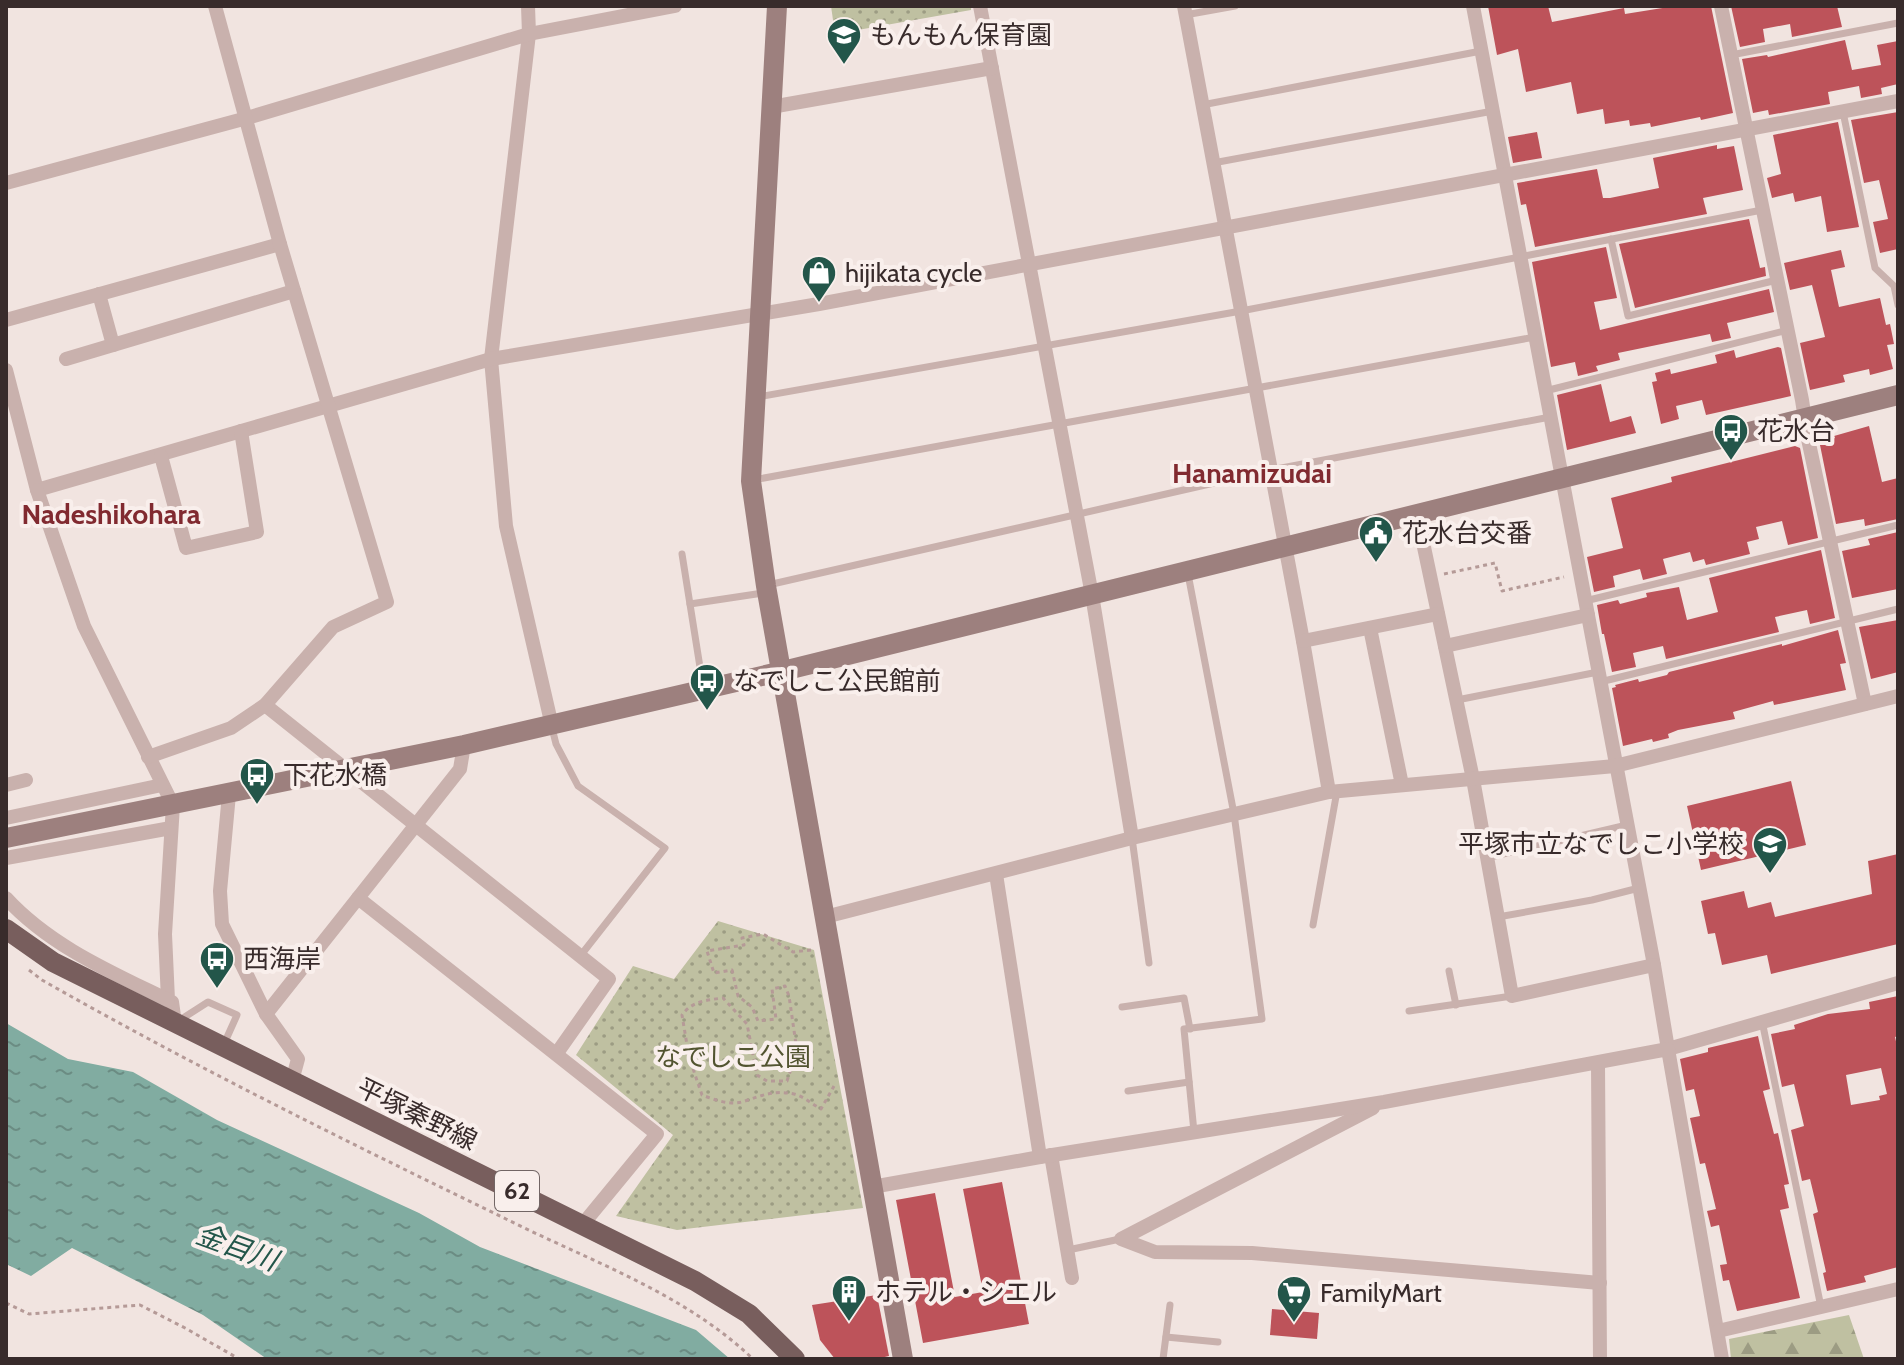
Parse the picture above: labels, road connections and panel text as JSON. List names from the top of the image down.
{
  "streets": {
    "main road": ["平塚秦野線", "62"]
  },
  "districts": ["Hanamizudai", "Nadeshikohara"],
  "water": ["金目川"],
  "parks": ["なでしこ公園"],
  "places": {
    "school or university": ["もんもん保育園", "平塚市立なでしこ小学校"],
    "shop": ["hijikata cycle"],
    "bus stop": [
      "花水台",
      "なでしこ公民館前",
      "下花水橋",
      "西海岸"
    ],
    "public building": ["花水台交番"],
    "building": ["ホテル・シエル"],
    "supermarket": ["FamilyMart"]
  }
}
